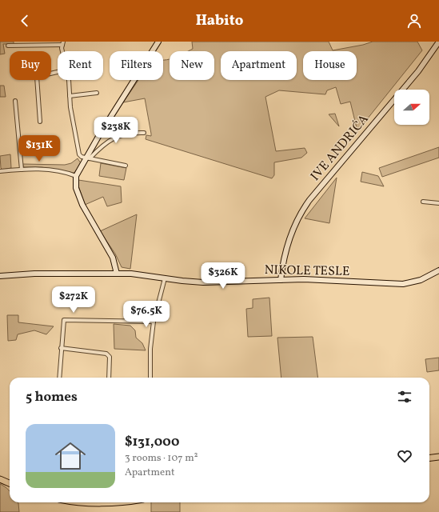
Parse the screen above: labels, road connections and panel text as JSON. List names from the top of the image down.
{
  "streets": {
    "street": ["IVE ANDRIĆA", "NIKOLE TESLE"]
  },
  "crossings": [
    ["IVE ANDRIĆA", "NIKOLE TESLE"]
  ],
  "north": "right",
  "page": {
    "header": "Habito",
    "chip": [
      "Buy",
      "Rent",
      "Filters",
      "New",
      "Apartment",
      "House"
    ],
    "price": [
      "$238K",
      "$131K",
      "$326K",
      "$272K",
      "$76.5K"
    ],
    "heading": "5 homes",
    "list": [
      {
        "name": "$131,000",
        "note": "3 rooms · 107 m² · Apartment"
      }
    ]
  }
}
